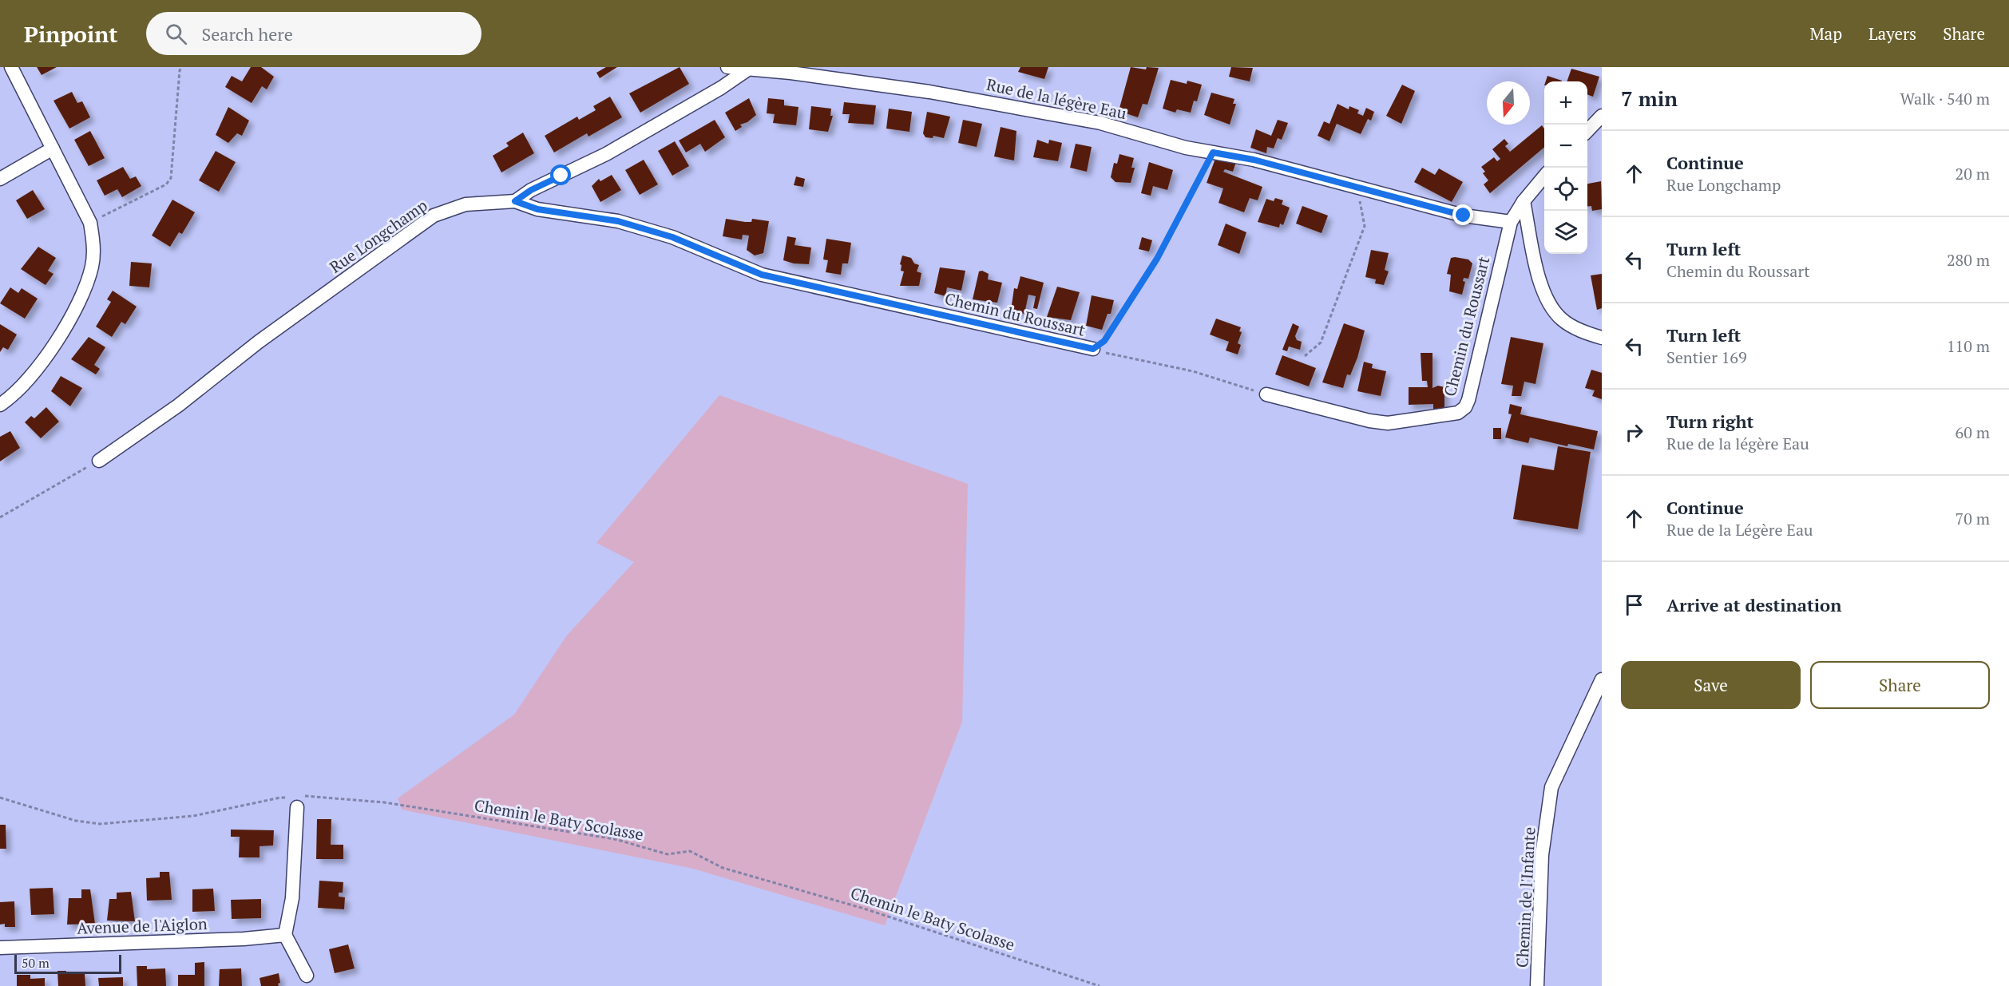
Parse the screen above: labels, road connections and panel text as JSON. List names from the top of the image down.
{
  "streets": {
    "street": [
      "Rue de la légère Eau",
      "Rue Longchamp",
      "Chemin du Roussart",
      "Chemin de l'Infante",
      "Avenue de l'Aiglon"
    ],
    "path": ["Chemin le Baty Scolasse"]
  },
  "crossings": [
    ["Rue de la légère Eau", "Rue Longchamp"],
    ["Rue Longchamp", "Chemin du Roussart"]
  ],
  "scale_bar": "50 m",
  "north": "bottom",
  "page": {
    "header": "Pinpoint",
    "search": "Search here",
    "nav": ["Map", "Layers", "Share"],
    "heading": ["7 min", "Walk · 540 m"],
    "map_buttons": ["+", "−"],
    "list": [
      ["Continue", "Rue Longchamp", "20 m"],
      ["Turn left", "Chemin du Roussart", "280 m"],
      ["Turn left", "Sentier 169", "110 m"],
      ["Turn right", "Rue de la légère Eau", "60 m"],
      ["Continue", "Rue de la Légère Eau", "70 m"],
      "Arrive at destination"
    ],
    "buttons": ["Save", "Share"],
    "scale": "50 m"
  }
}
